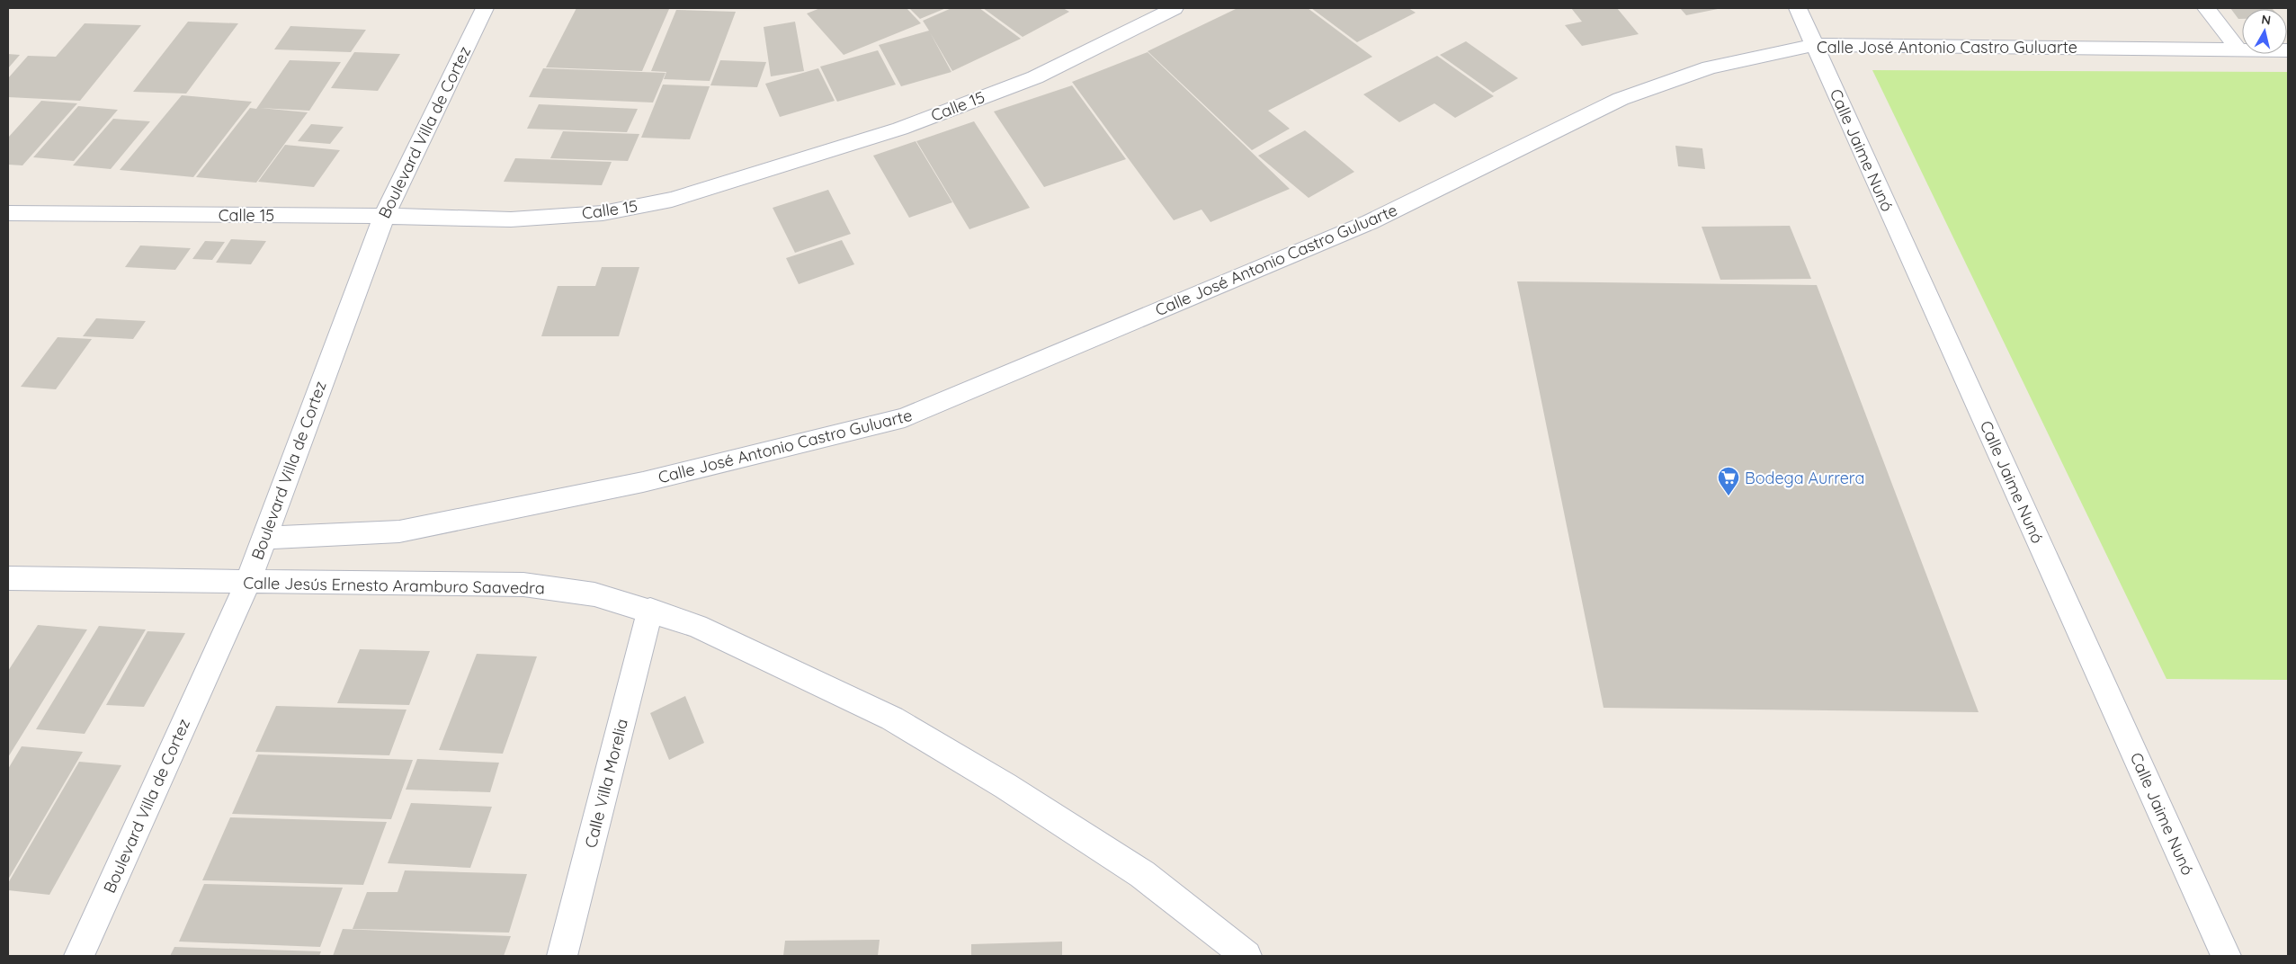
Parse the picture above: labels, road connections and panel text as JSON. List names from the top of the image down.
{
  "streets": {
    "street": [
      "Calle José Antonio Castro Guluarte",
      "Calle 15",
      "Boulevard Villa de Cortez",
      "Calle Jaime Nunó",
      "Calle Jesús Ernesto Aramburo Saavedra",
      "Calle Villa Morelia"
    ]
  },
  "crossings": [
    ["Calle José Antonio Castro Guluarte", "Boulevard Villa de Cortez"],
    ["Calle José Antonio Castro Guluarte", "Calle Jaime Nunó"],
    ["Calle 15", "Boulevard Villa de Cortez"],
    ["Boulevard Villa de Cortez", "Calle Jesús Ernesto Aramburo Saavedra"],
    ["Calle Jesús Ernesto Aramburo Saavedra", "Calle Villa Morelia"]
  ],
  "places": {
    "supermarket": ["Bodega Aurrera"]
  },
  "north": "top"
}
